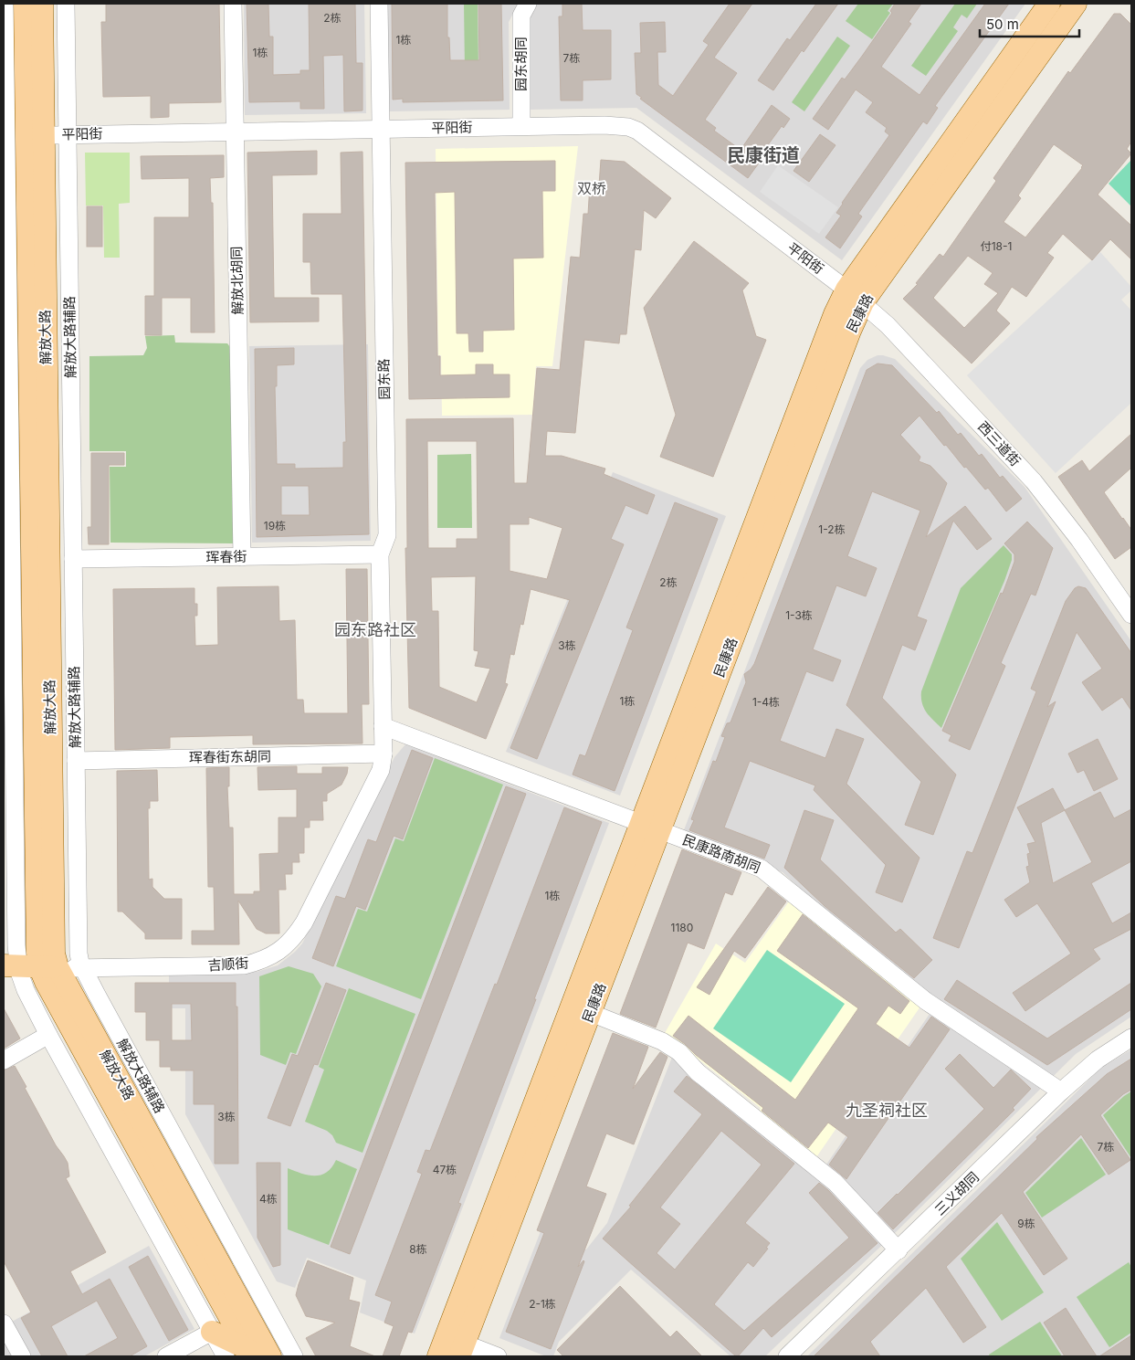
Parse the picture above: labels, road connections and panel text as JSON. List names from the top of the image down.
{
  "streets": {
    "main road": ["民康路", "解放大路", "吉顺街"],
    "street": [
      "园东胡同",
      "平阳街",
      "解放北胡同",
      "解放大路辅路",
      "园东路",
      "西三道街",
      "珲春街",
      "珲春街东胡同",
      "民康路南胡同",
      "三义胡同"
    ]
  },
  "crossings": [
    ["园东胡同", "平阳街"],
    ["平阳街", "解放北胡同"],
    ["平阳街", "民康路"],
    ["平阳街", "解放大路"],
    ["平阳街", "解放大路辅路"],
    ["平阳街", "园东路"],
    ["平阳街", "西三道街"],
    ["解放北胡同", "珲春街"],
    ["民康路", "西三道街"],
    ["民康路", "民康路南胡同"],
    ["解放大路", "吉顺街"],
    ["解放大路辅路", "珲春街"],
    ["解放大路辅路", "珲春街东胡同"],
    ["解放大路辅路", "吉顺街"],
    ["园东路", "珲春街"],
    ["园东路", "珲春街东胡同"],
    ["园东路", "民康路南胡同"],
    ["园东路", "吉顺街"],
    ["珲春街东胡同", "吉顺街"],
    ["民康路南胡同", "三义胡同"]
  ],
  "districts": [
    "民康街道",
    "双桥",
    "园东路社区",
    "九圣祠社区"
  ],
  "house_numbers": [
    "2栋",
    "1栋",
    "1栋",
    "7栋",
    "付18-1",
    "19栋",
    "1-2栋",
    "2栋",
    "1-3栋",
    "3栋",
    "1栋",
    "1-4栋",
    "1栋",
    "1180",
    "3栋",
    "7栋",
    "47栋",
    "4栋",
    "9栋",
    "8栋",
    "2-1栋"
  ],
  "scale_bar": "50 m"
}
